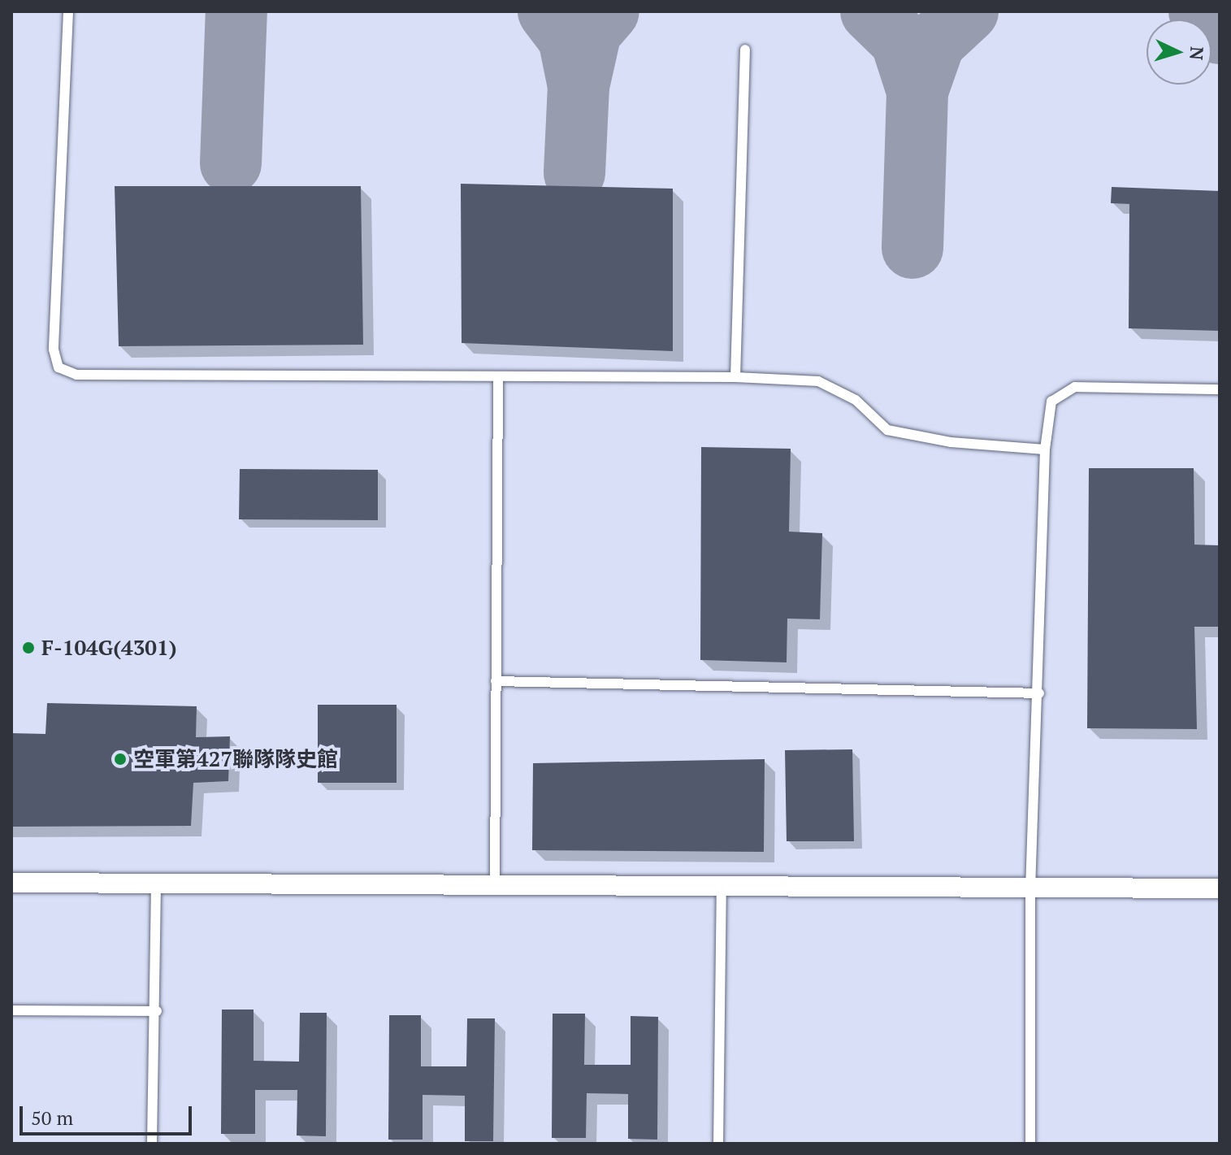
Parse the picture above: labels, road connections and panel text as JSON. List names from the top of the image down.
{
  "places": ["F-104G(4301)", "空軍第427聯隊隊史館"],
  "scale_bar": "50 m",
  "north": "right"
}
